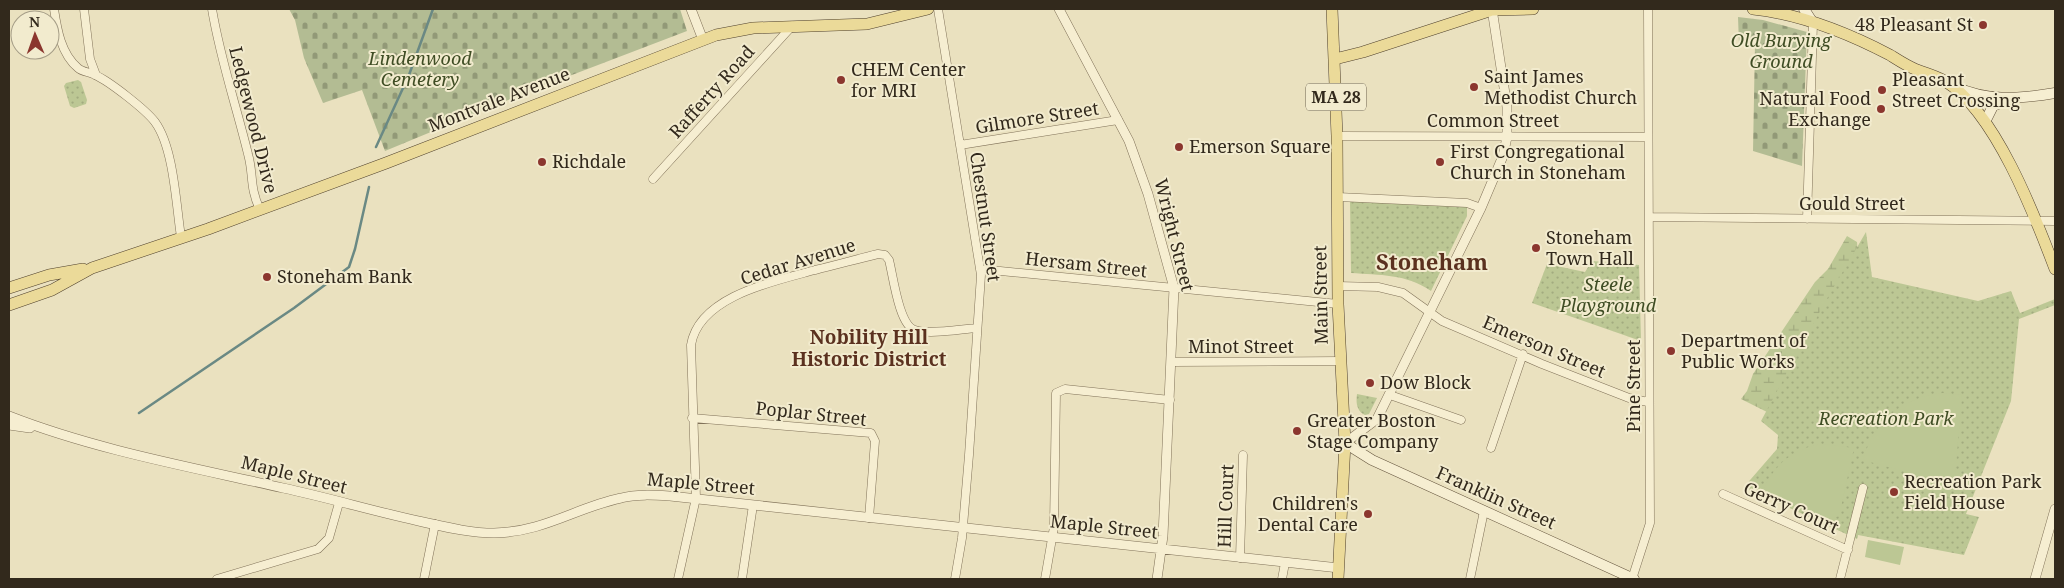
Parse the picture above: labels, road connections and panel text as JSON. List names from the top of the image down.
{
  "streets": {
    "main road": [
      "MA 28",
      "Montvale Avenue",
      "Main Street",
      "Franklin Street"
    ],
    "street": [
      "Rafferty Road",
      "Gilmore Street",
      "Ledgewood Drive",
      "Common Street",
      "Gould Street",
      "Chestnut Street",
      "Wright Street",
      "Cedar Avenue",
      "Hersam Street",
      "Minot Street",
      "Emerson Street",
      "Pine Street",
      "Poplar Street",
      "Maple Street",
      "Hill Court",
      "Gerry Court"
    ]
  },
  "crossings": [
    ["Rafferty Road", "Montvale Avenue"],
    ["Montvale Avenue", "Ledgewood Drive"],
    ["Gilmore Street", "Chestnut Street"],
    ["Gilmore Street", "Wright Street"],
    ["Common Street", "Main Street"],
    ["Common Street", "Pine Street"],
    ["Gould Street", "Pine Street"],
    ["Chestnut Street", "Cedar Avenue"],
    ["Chestnut Street", "Hersam Street"],
    ["Chestnut Street", "Maple Street"],
    ["Wright Street", "Hersam Street"],
    ["Wright Street", "Minot Street"],
    ["Wright Street", "Maple Street"],
    ["Cedar Avenue", "Poplar Street"],
    ["Cedar Avenue", "Maple Street"],
    ["Hersam Street", "Main Street"],
    ["Main Street", "Minot Street"],
    ["Main Street", "Emerson Street"],
    ["Main Street", "Maple Street"],
    ["Main Street", "Franklin Street"],
    ["Emerson Street", "Pine Street"],
    ["Pine Street", "Franklin Street"],
    ["Poplar Street", "Maple Street"],
    ["Maple Street", "Hill Court"]
  ],
  "districts": ["Stoneham", "Nobility Hill Historic District"],
  "parks": [
    "Old Burying Ground",
    "Lindenwood Cemetery",
    "Steele Playground",
    "Recreation Park"
  ],
  "places": [
    "48 Pleasant St",
    "CHEM Center for MRI",
    "Saint James Methodist Church",
    "Pleasant Street Crossing",
    "Natural Food Exchange",
    "Emerson Square",
    "Richdale",
    "First Congregational Church in Stoneham",
    "Stoneham Town Hall",
    "Stoneham Bank",
    "Department of Public Works",
    "Dow Block",
    "Greater Boston Stage Company",
    "Recreation Park Field House",
    "Children's Dental Care"
  ],
  "north": "top"
}
